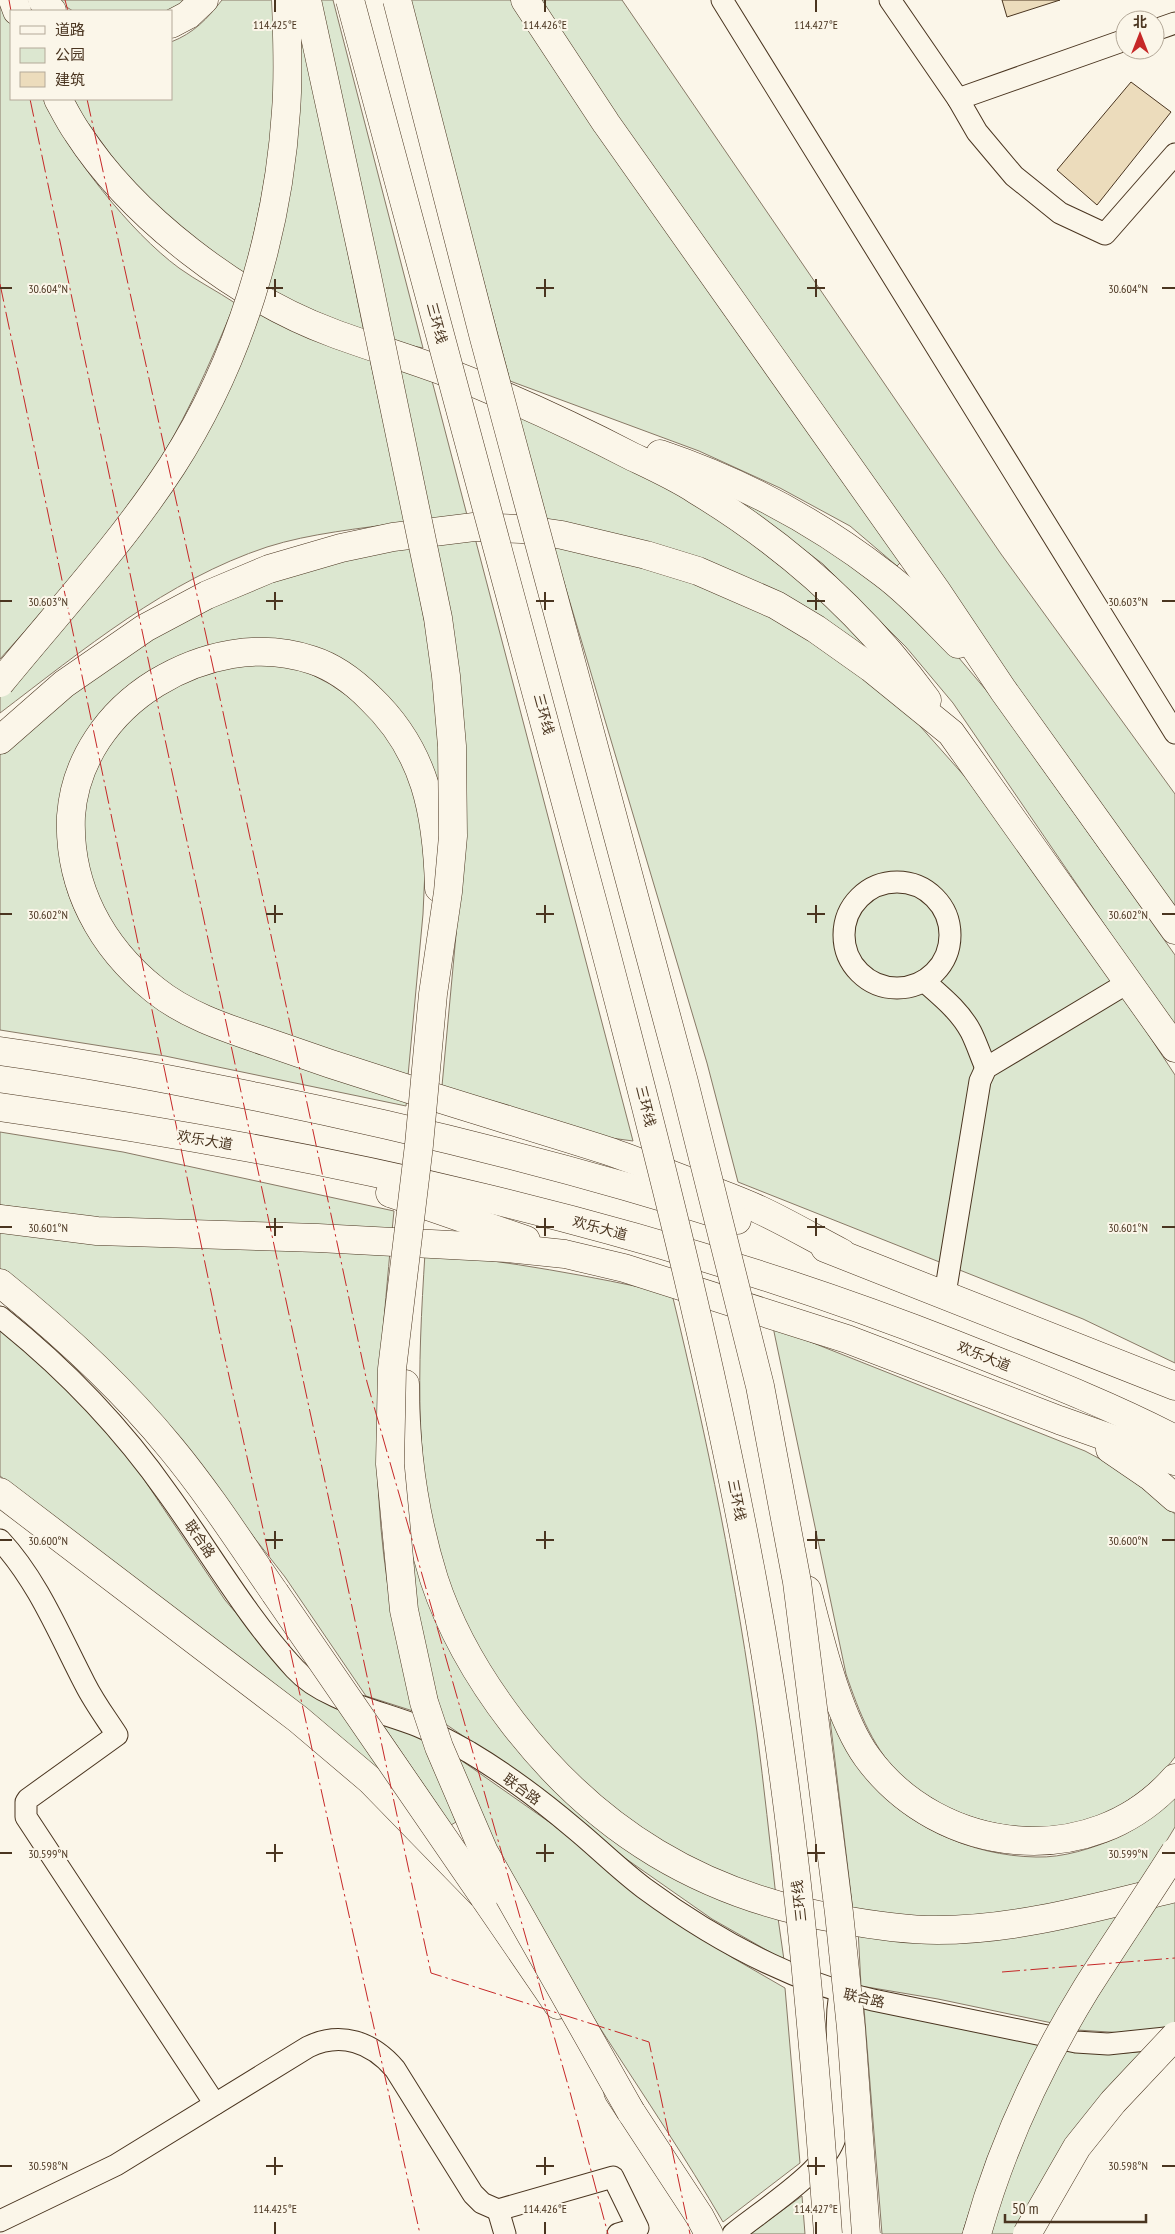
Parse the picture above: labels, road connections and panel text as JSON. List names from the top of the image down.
{
  "streets": {
    "highway": ["三环线", "欢乐大道"],
    "street": ["联合路"]
  },
  "legend": ["道路", "公园", "建筑"],
  "scale_bar": "50 m",
  "north": "top",
  "coordinates": [
    "114.425°E",
    "114.426°E",
    "114.427°E",
    "30.604°N",
    "30.603°N",
    "30.602°N",
    "30.601°N",
    "30.600°N",
    "30.599°N",
    "30.598°N"
  ]
}
